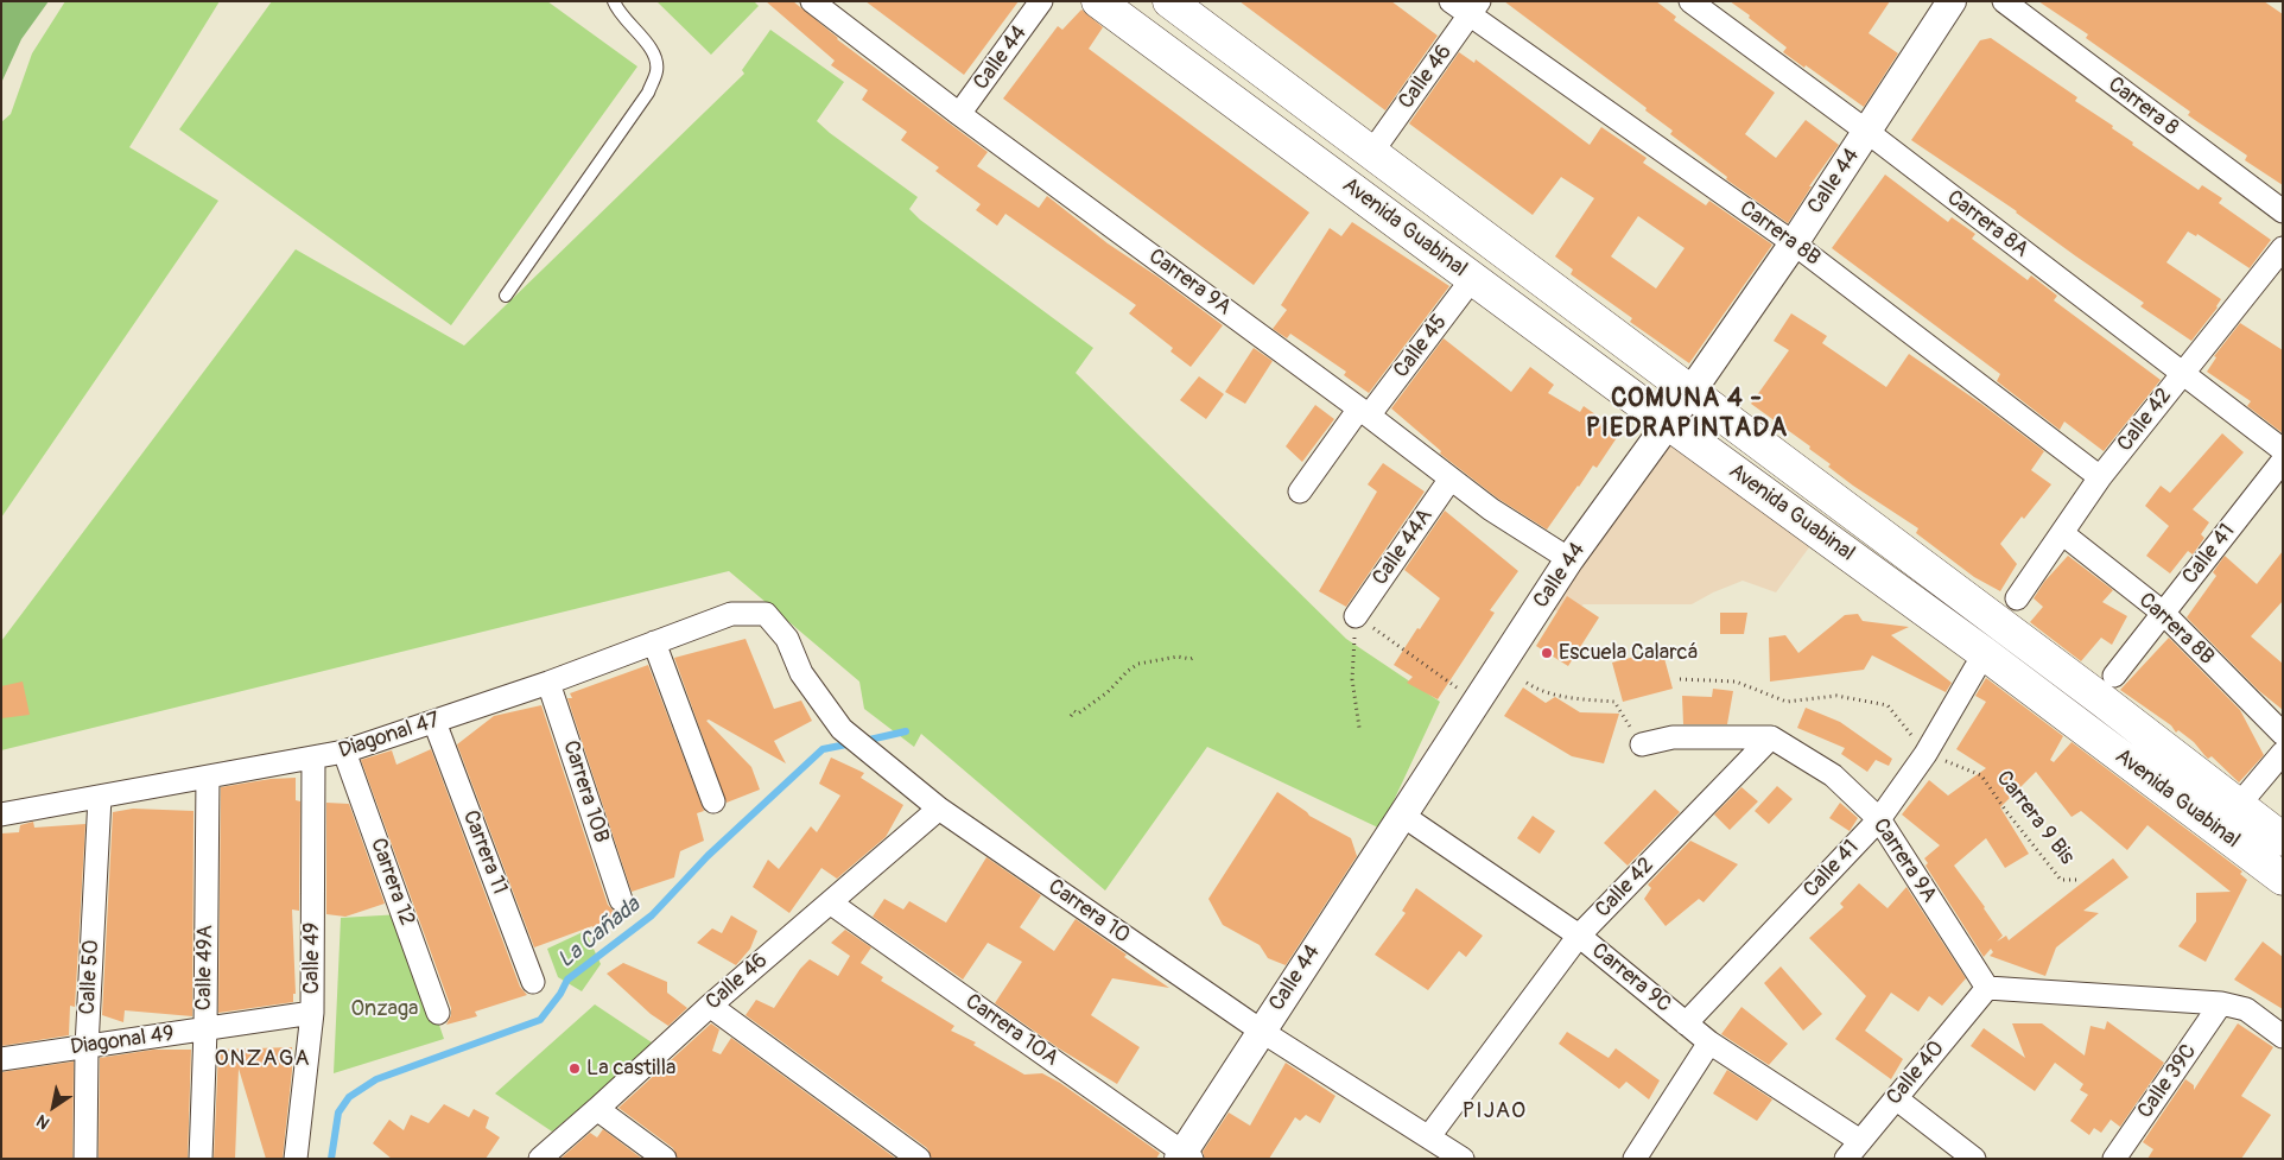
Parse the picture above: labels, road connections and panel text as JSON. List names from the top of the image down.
{
  "streets": {
    "main road": ["Avenida Guabinal"],
    "street": [
      "Calle 44",
      "Calle 46",
      "Carrera 8",
      "Carrera 8A",
      "Carrera 8B",
      "Carrera 9A",
      "Calle 45",
      "Calle 42",
      "Calle 44A",
      "Calle 41",
      "Diagonal 47",
      "Carrera 10B",
      "Carrera 11",
      "Carrera 12",
      "Carrera 10",
      "Calle 49",
      "Calle 49A",
      "Calle 50",
      "Carrera 9C",
      "Carrera 10A",
      "Diagonal 49",
      "Calle 40",
      "Calle 39C"
    ],
    "path": ["Carrera 9 Bis"]
  },
  "crossings": [
    ["Calle 44", "Carrera 8A"],
    ["Calle 44", "Avenida Guabinal"],
    ["Calle 44", "Carrera 8B"],
    ["Calle 44", "Carrera 9A"],
    ["Calle 44", "Carrera 10"],
    ["Calle 44", "Carrera 9C"],
    ["Calle 44", "Carrera 10A"],
    ["Calle 46", "Avenida Guabinal"],
    ["Calle 46", "Carrera 8B"],
    ["Calle 46", "Carrera 10"],
    ["Calle 46", "Carrera 10A"],
    ["Carrera 8A", "Calle 42"],
    ["Avenida Guabinal", "Calle 45"],
    ["Carrera 8B", "Calle 42"],
    ["Carrera 8B", "Calle 41"],
    ["Carrera 9A", "Calle 45"],
    ["Carrera 9A", "Calle 42"],
    ["Carrera 9A", "Calle 44A"],
    ["Carrera 9A", "Calle 41"],
    ["Carrera 9A", "Calle 40"],
    ["Calle 42", "Carrera 10"],
    ["Calle 42", "Carrera 9C"],
    ["Calle 41", "Carrera 9 Bis"],
    ["Calle 41", "Carrera 9C"],
    ["Diagonal 47", "Carrera 10B"],
    ["Diagonal 47", "Carrera 11"],
    ["Diagonal 47", "Carrera 12"],
    ["Diagonal 47", "Carrera 10"],
    ["Diagonal 47", "Calle 49"],
    ["Diagonal 47", "Calle 49A"],
    ["Diagonal 47", "Calle 50"],
    ["Calle 49", "Diagonal 49"],
    ["Calle 49A", "Diagonal 49"],
    ["Calle 50", "Diagonal 49"],
    ["Carrera 9C", "Calle 40"]
  ],
  "districts": ["COMUNA 4 - PIEDRAPINTADA", "ONZAGA", "PIJAO"],
  "water": ["La Cañada"],
  "parks": ["Onzaga"],
  "places": ["Escuela Calarcá", "La castilla"],
  "north": "bottom left"
}
